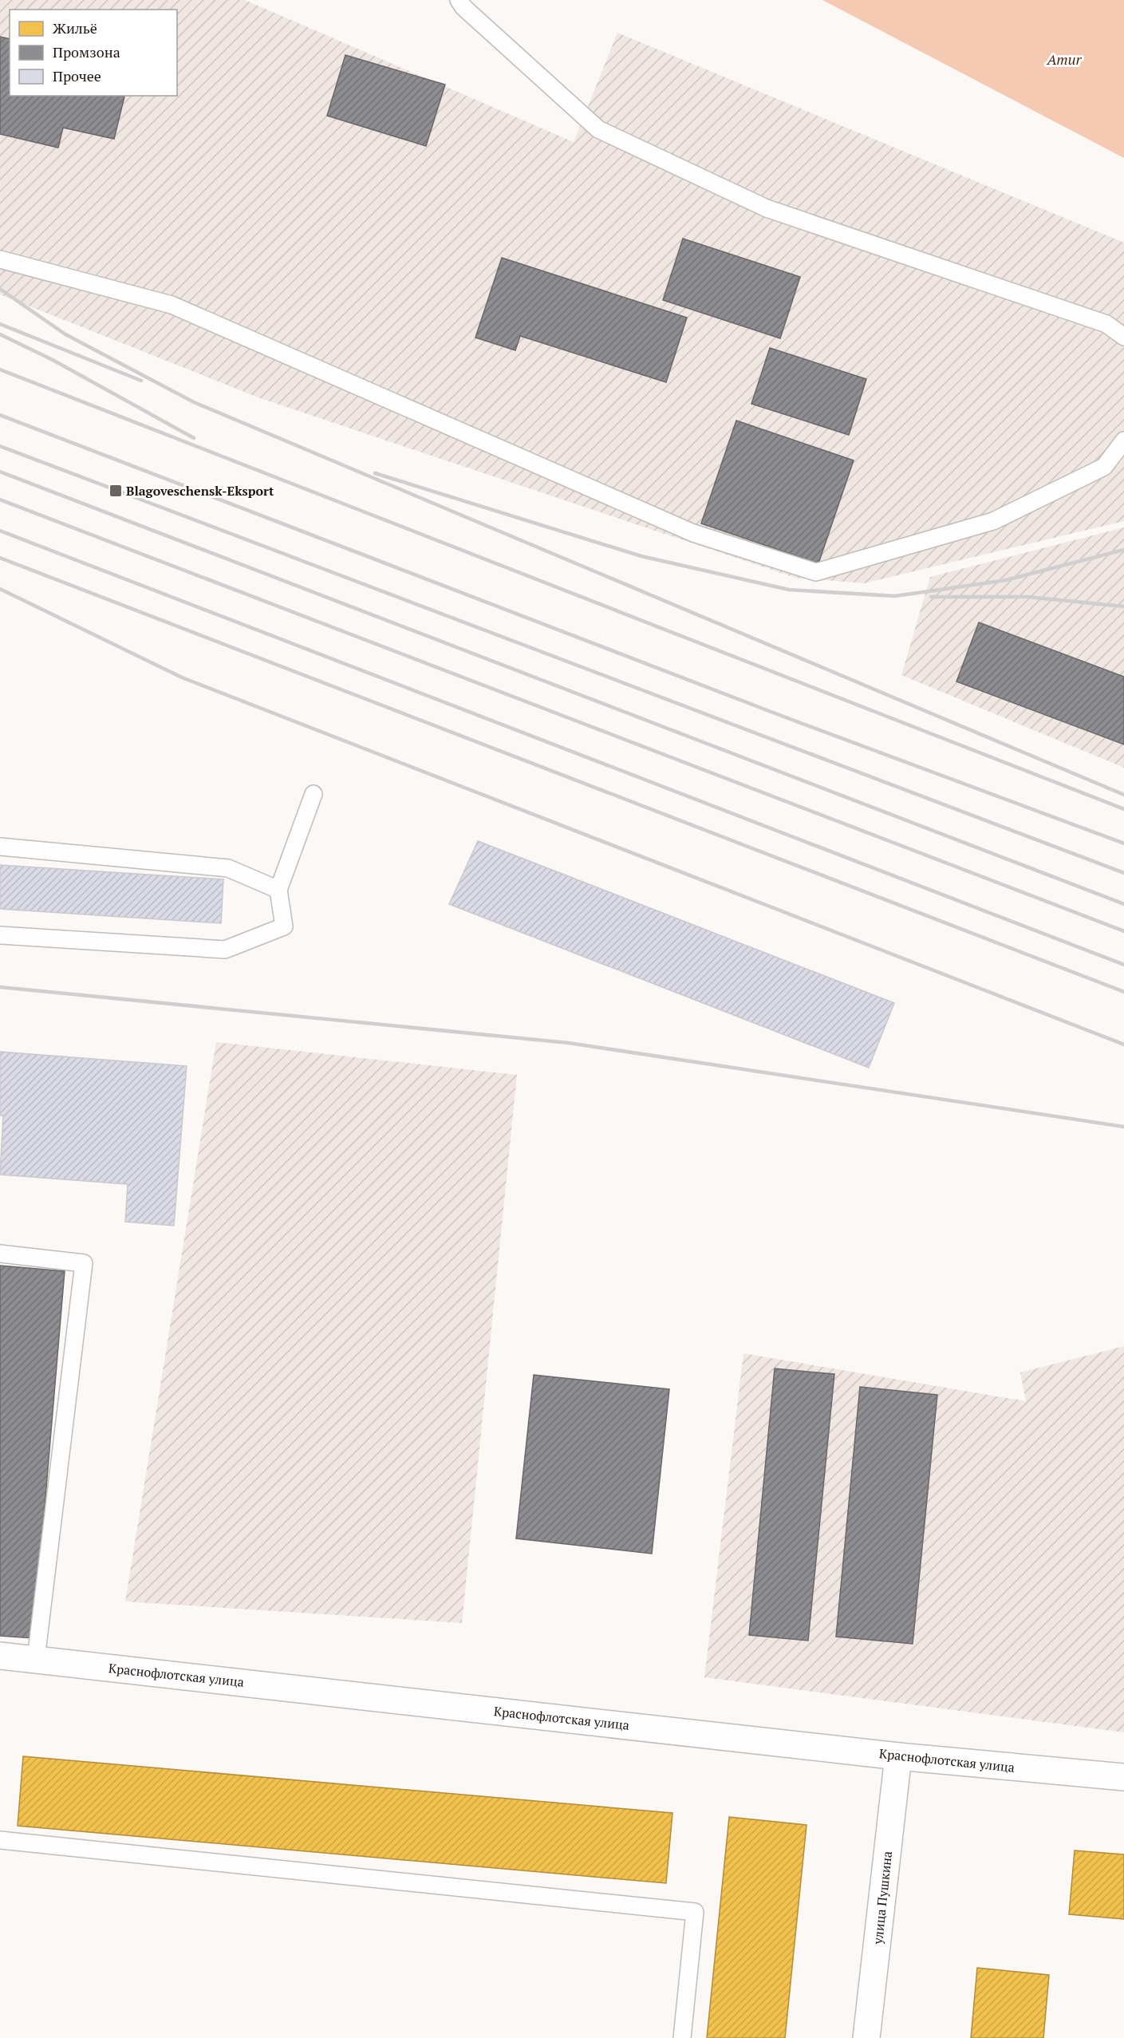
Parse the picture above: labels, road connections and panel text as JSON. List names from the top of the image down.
{
  "streets": {
    "street": ["Краснофлотская улица", "улица Пушкина"]
  },
  "crossings": [
    ["Краснофлотская улица", "улица Пушкина"]
  ],
  "water": ["Amur"],
  "places": {
    "transit": ["Blagoveschensk-Eksport"]
  },
  "legend": ["Жильё", "Промзона", "Прочее"]
}
